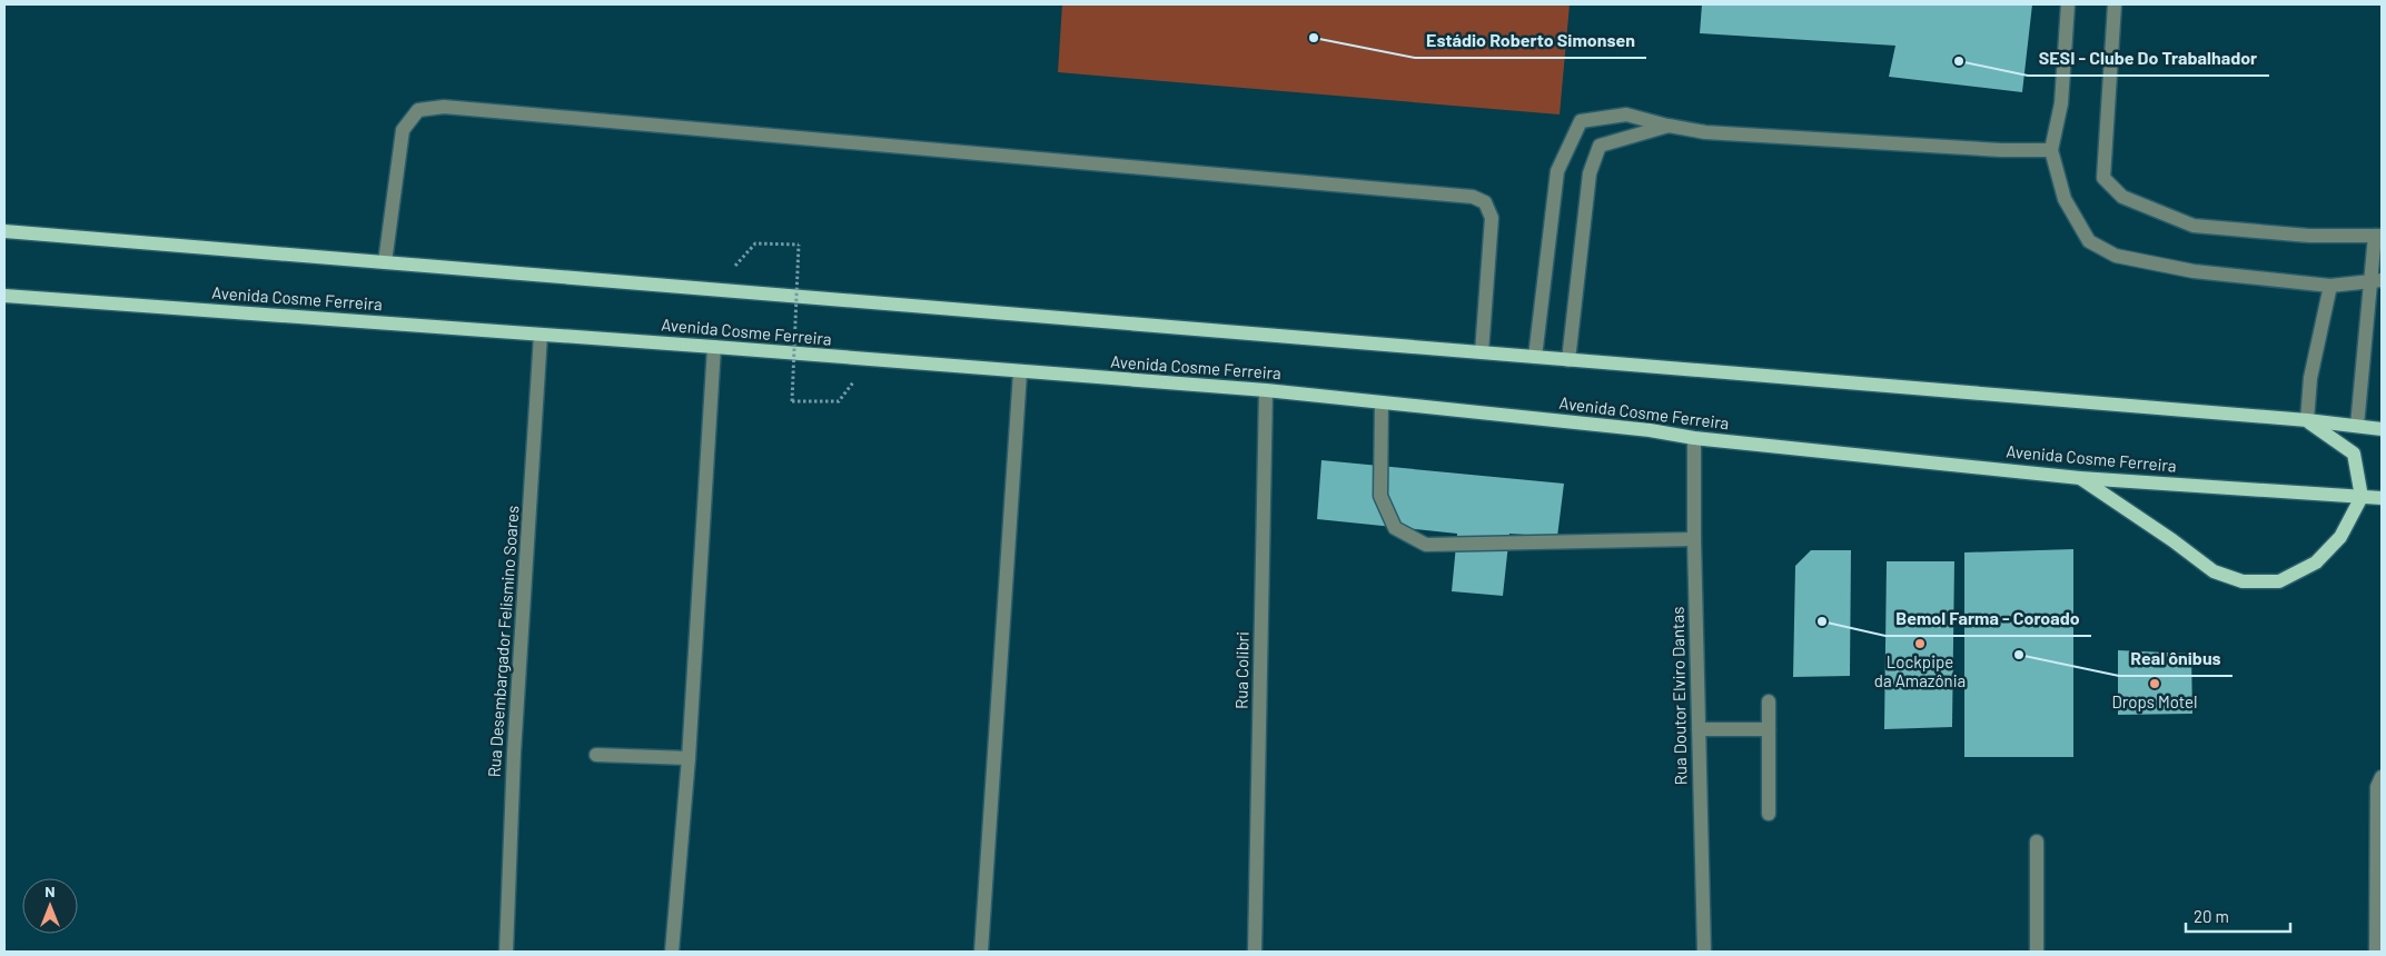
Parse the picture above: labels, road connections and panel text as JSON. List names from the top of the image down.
{
  "streets": {
    "main road": ["Avenida Cosme Ferreira"],
    "street": ["Rua Desembargador Felismino Soares", "Rua Colibri", "Rua Doutor Elviro Dantas"]
  },
  "crossings": [
    ["Avenida Cosme Ferreira", "Rua Desembargador Felismino Soares"],
    ["Avenida Cosme Ferreira", "Rua Colibri"],
    ["Avenida Cosme Ferreira", "Rua Doutor Elviro Dantas"]
  ],
  "places": [
    "Estádio Roberto Simonsen",
    "SESI - Clube Do Trabalhador",
    "Bemol Farma - Coroado",
    "Lockpipe da Amazônia",
    "Real ônibus",
    "Drops Motel"
  ],
  "scale_bar": "20 m",
  "north": "top"
}
